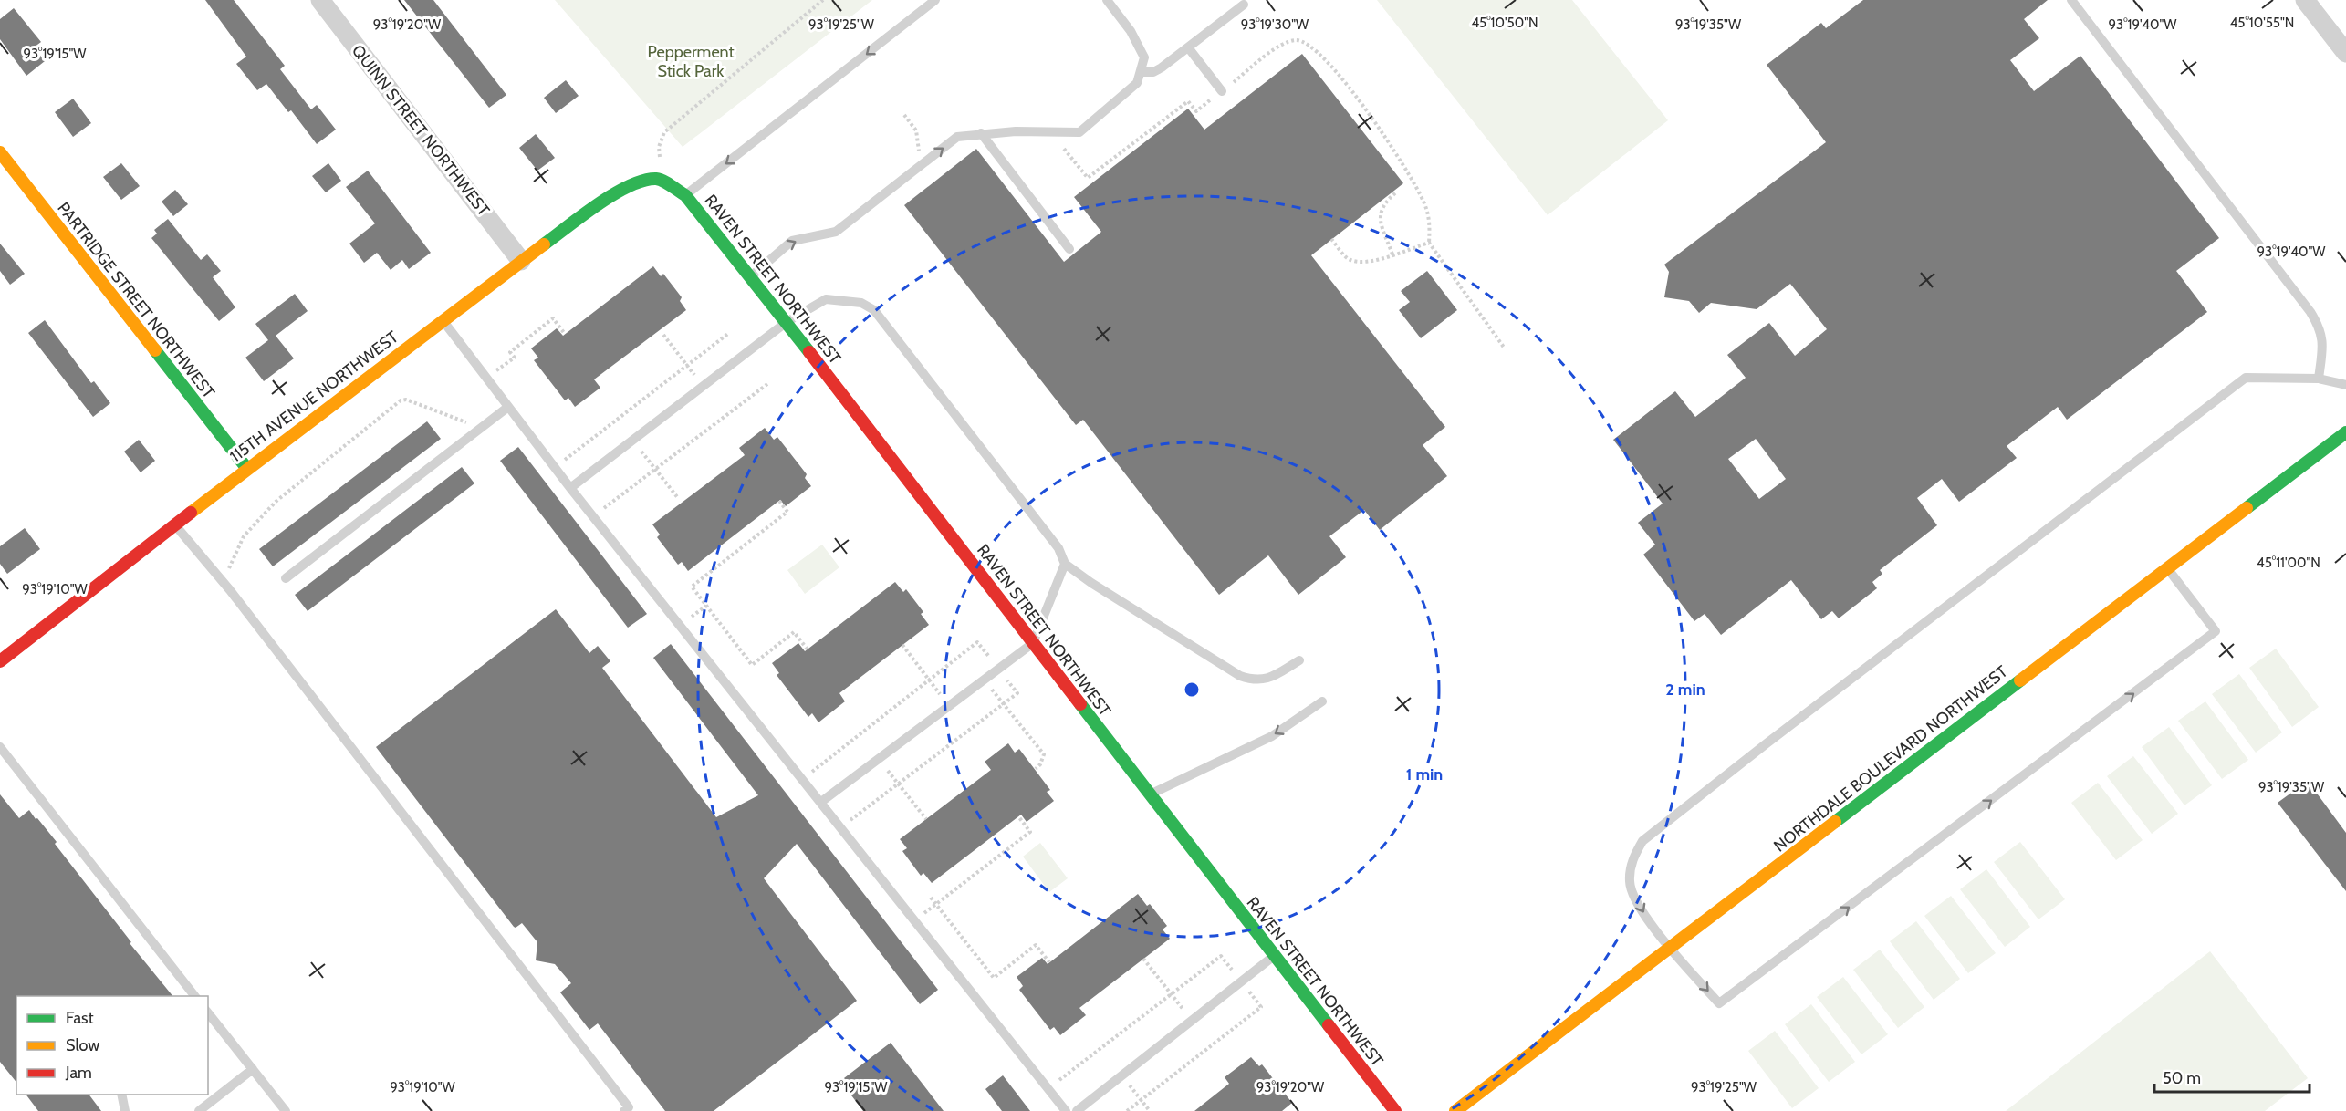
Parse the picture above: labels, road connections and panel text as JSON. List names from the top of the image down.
{
  "streets": {
    "street": [
      "QUINN STREET NORTHWEST",
      "RAVEN STREET NORTHWEST",
      "PARTRIDGE STREET NORTHWEST",
      "115TH AVENUE NORTHWEST",
      "NORTHDALE BOULEVARD NORTHWEST"
    ]
  },
  "crossings": [
    ["QUINN STREET NORTHWEST", "115TH AVENUE NORTHWEST"],
    ["RAVEN STREET NORTHWEST", "115TH AVENUE NORTHWEST"],
    ["PARTRIDGE STREET NORTHWEST", "115TH AVENUE NORTHWEST"]
  ],
  "parks": ["Pepperment Stick Park"],
  "legend": ["Fast", "Slow", "Jam"],
  "scale_bar": "50 m",
  "coordinates": [
    "45°10'50\"N",
    "45°10'55\"N",
    "93°19'20\"W",
    "93°19'25\"W",
    "93°19'30\"W",
    "93°19'35\"W",
    "93°19'40\"W",
    "93°19'15\"W",
    "45°11'00\"N",
    "93°19'10\"W"
  ],
  "rings": ["2 min", "1 min"]
}
